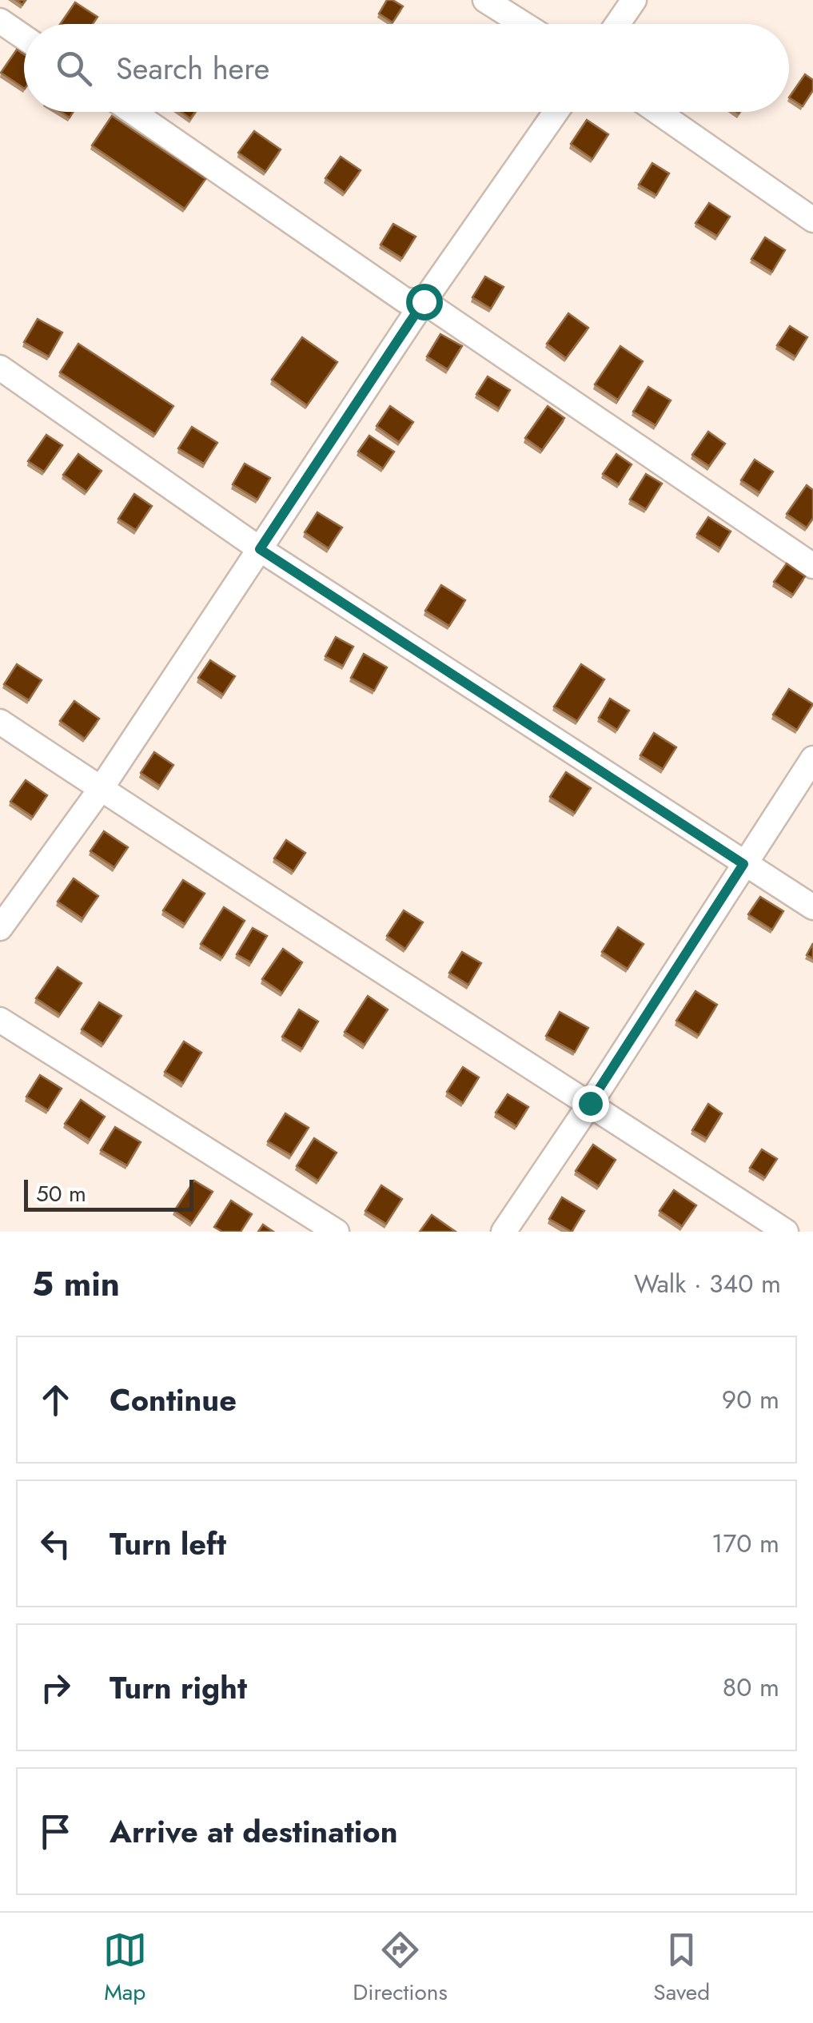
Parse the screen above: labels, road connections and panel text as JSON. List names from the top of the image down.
{
  "scale_bar": "50 m",
  "page": {
    "search": "Search here",
    "scale": "50 m",
    "heading": ["5 min", "Walk · 340 m"],
    "list": [
      ["Continue", "90 m"],
      ["Turn left", "170 m"],
      ["Turn right", "80 m"],
      "Arrive at destination"
    ],
    "nav": ["Map", "Directions", "Saved"]
  }
}
